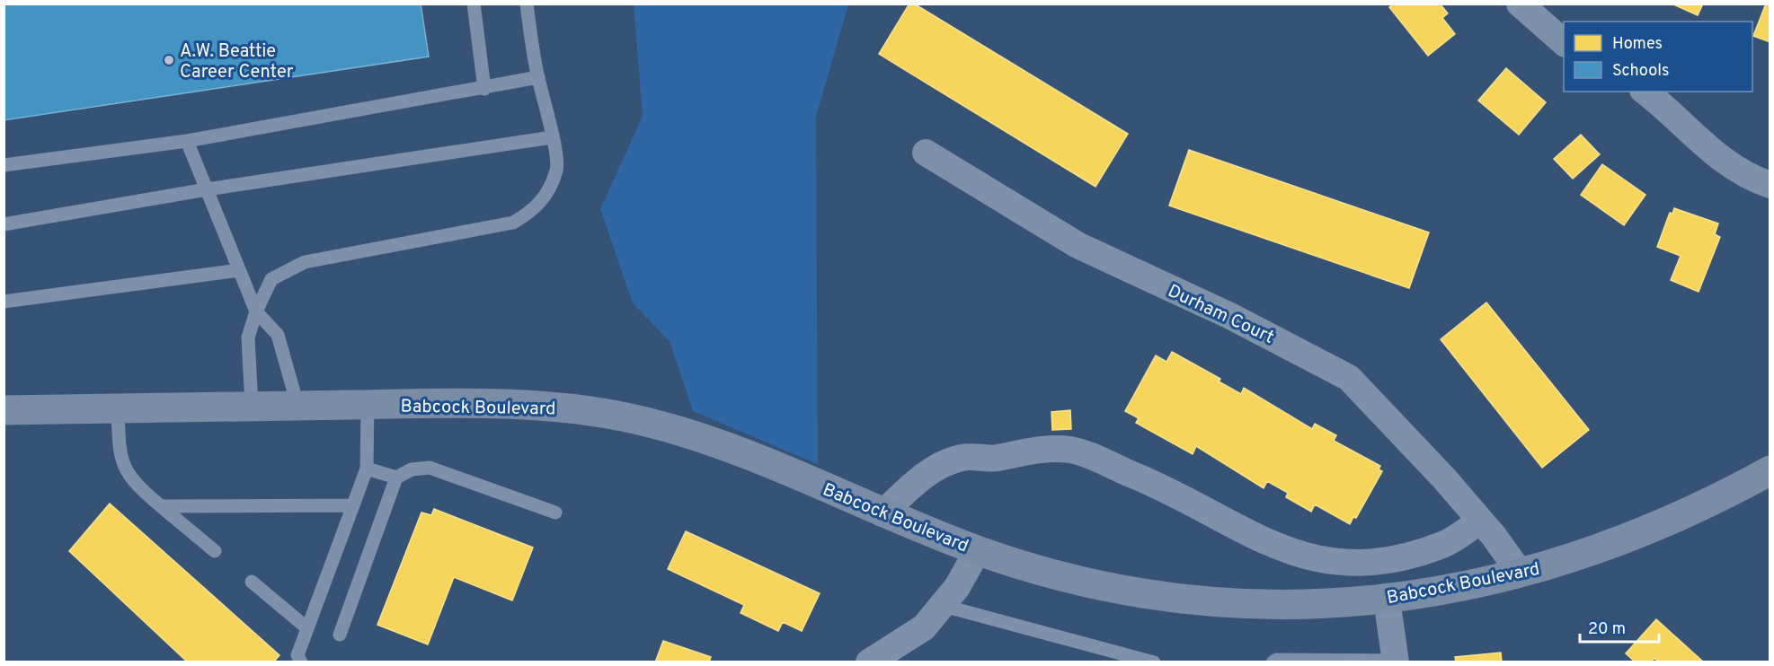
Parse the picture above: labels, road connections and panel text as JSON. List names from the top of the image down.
{
  "streets": {
    "main road": ["Babcock Boulevard"],
    "street": ["Durham Court"]
  },
  "crossings": [
    ["Durham Court", "Babcock Boulevard"]
  ],
  "places": ["A.W. Beattie Career Center"],
  "legend": ["Homes", "Schools"],
  "scale_bar": "20 m"
}
